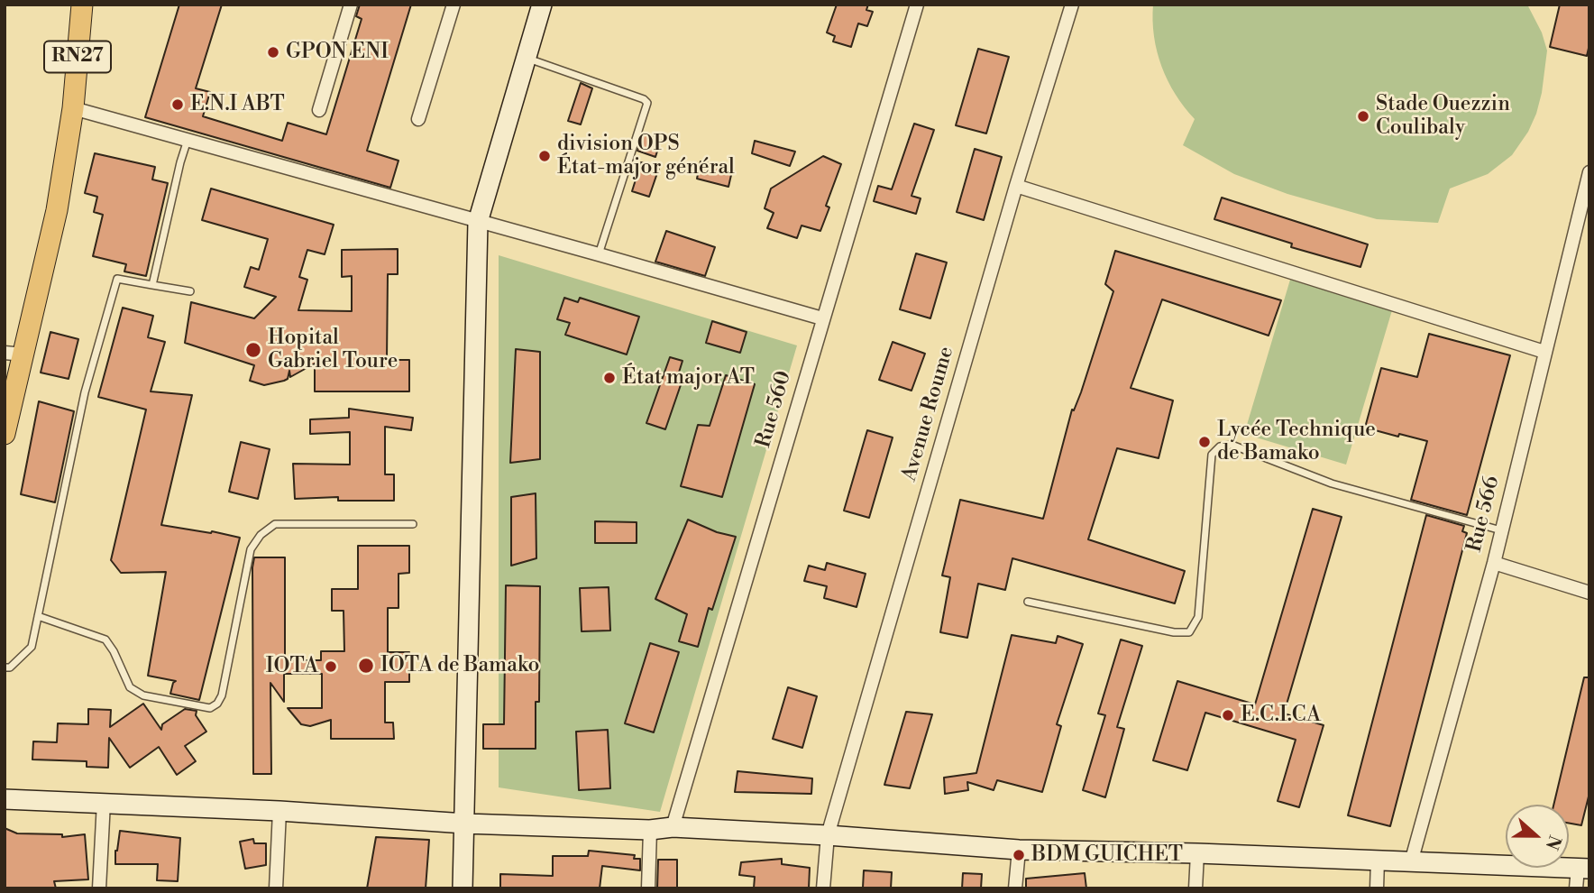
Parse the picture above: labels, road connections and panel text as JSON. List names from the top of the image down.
{
  "streets": {
    "main road": ["RN27"],
    "street": ["Rue 560", "Avenue Roume", "Rue 566"]
  },
  "places": [
    "GPON ENI",
    "E.N.I ABT",
    "Stade Ouezzin Coulibaly",
    "division OPS État-major général",
    "Hopital Gabriel Toure",
    "État major AT",
    "Lycée Technique de Bamako",
    "IOTA de Bamako",
    "IOTA",
    "E.C.I.CA",
    "BDM GUICHET"
  ],
  "north": "right"
}
